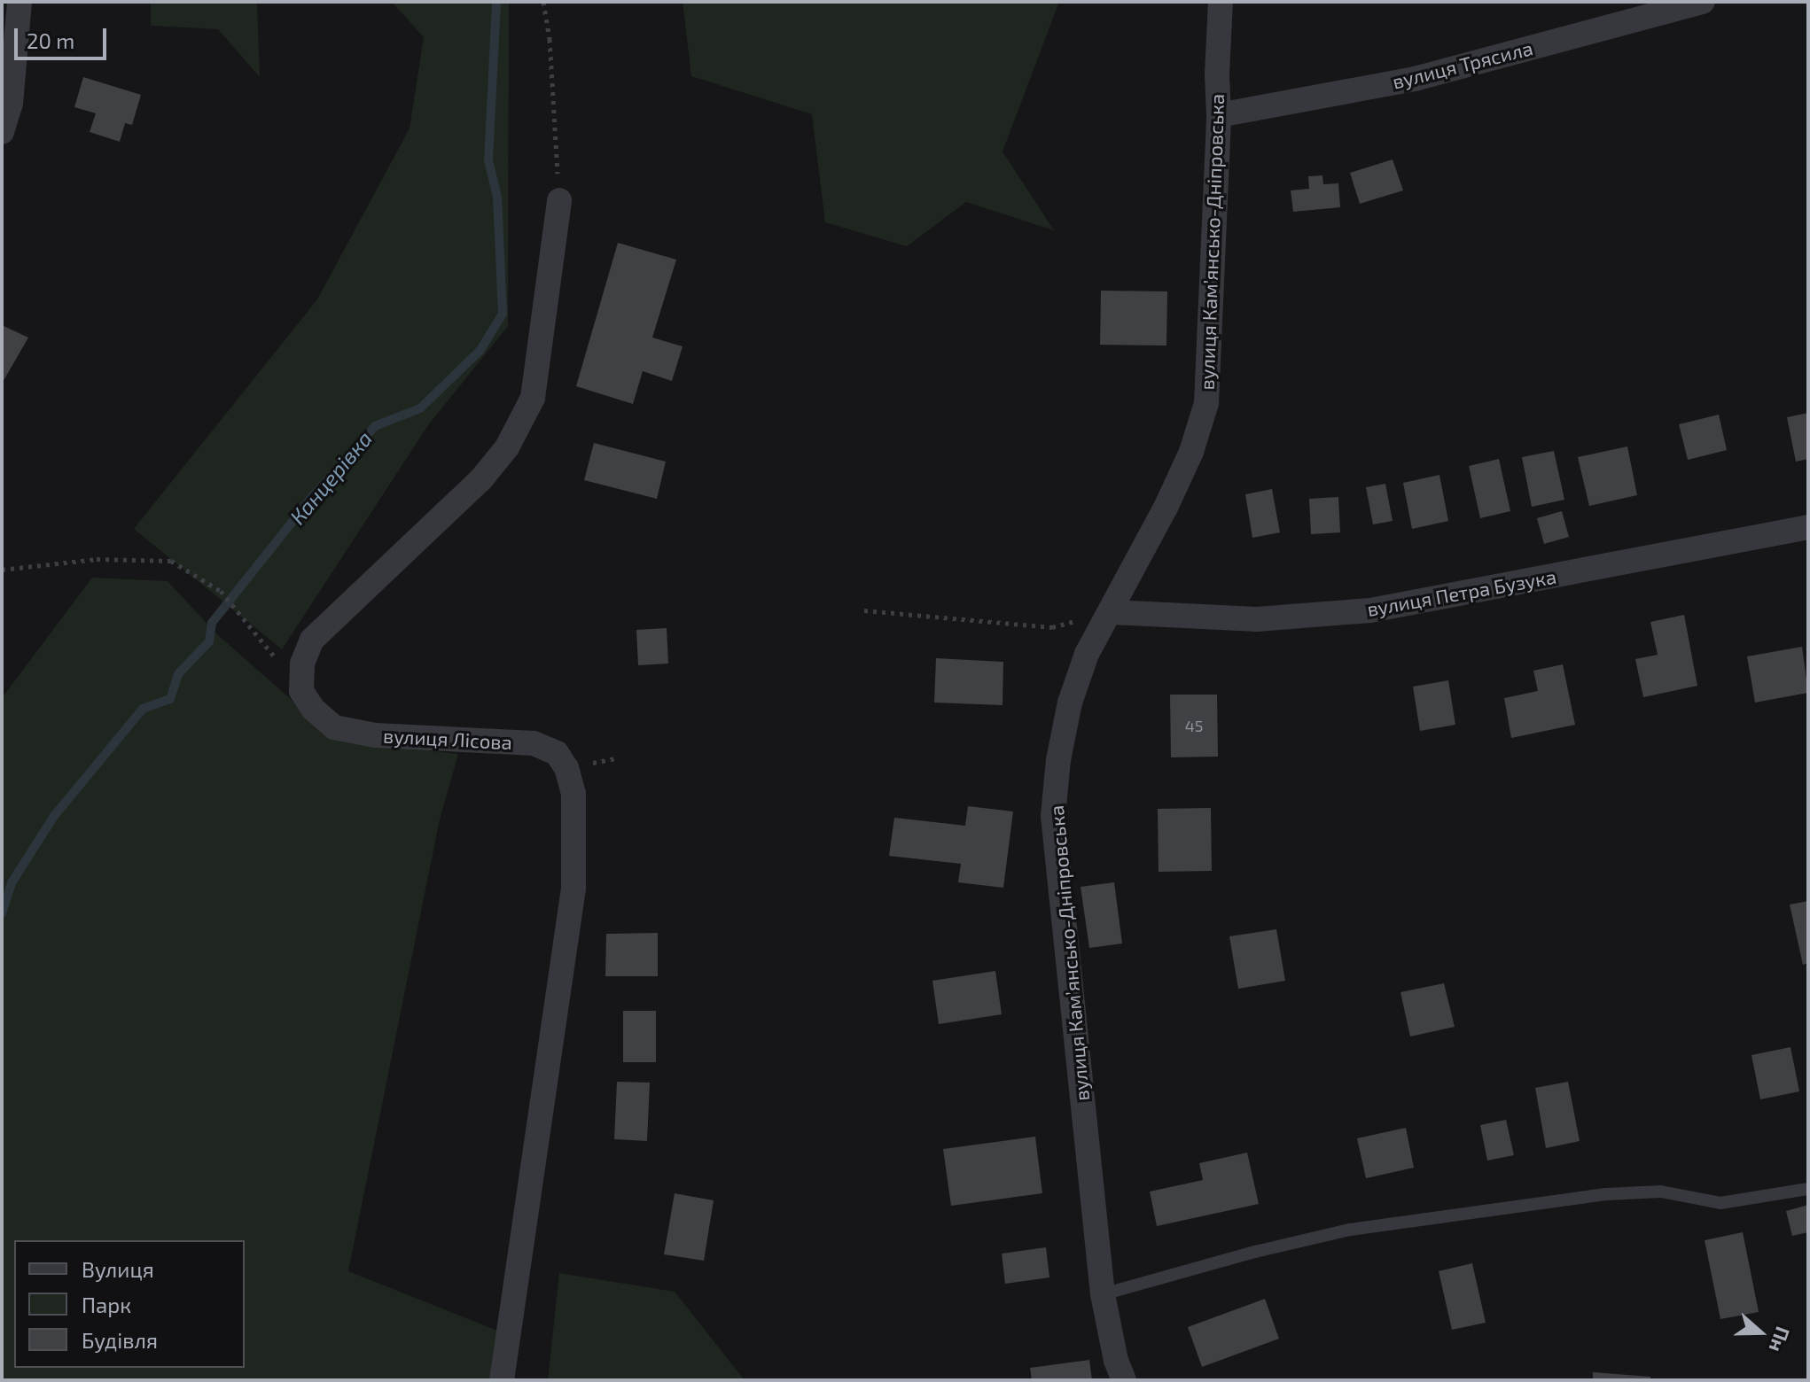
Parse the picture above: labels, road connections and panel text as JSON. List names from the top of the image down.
{
  "streets": {
    "street": [
      "вулиця Трясила",
      "вулиця Кам’янсько-Дніпровська",
      "вулиця Петра Бузука",
      "вулиця Лісова"
    ]
  },
  "crossings": [
    ["вулиця Трясила", "вулиця Кам’янсько-Дніпровська"],
    ["вулиця Кам’янсько-Дніпровська", "вулиця Петра Бузука"]
  ],
  "water": ["Канцерівка"],
  "house_numbers": ["45"],
  "legend": ["Вулиця", "Парк", "Будівля"],
  "scale_bar": "20 m",
  "north": "right"
}
